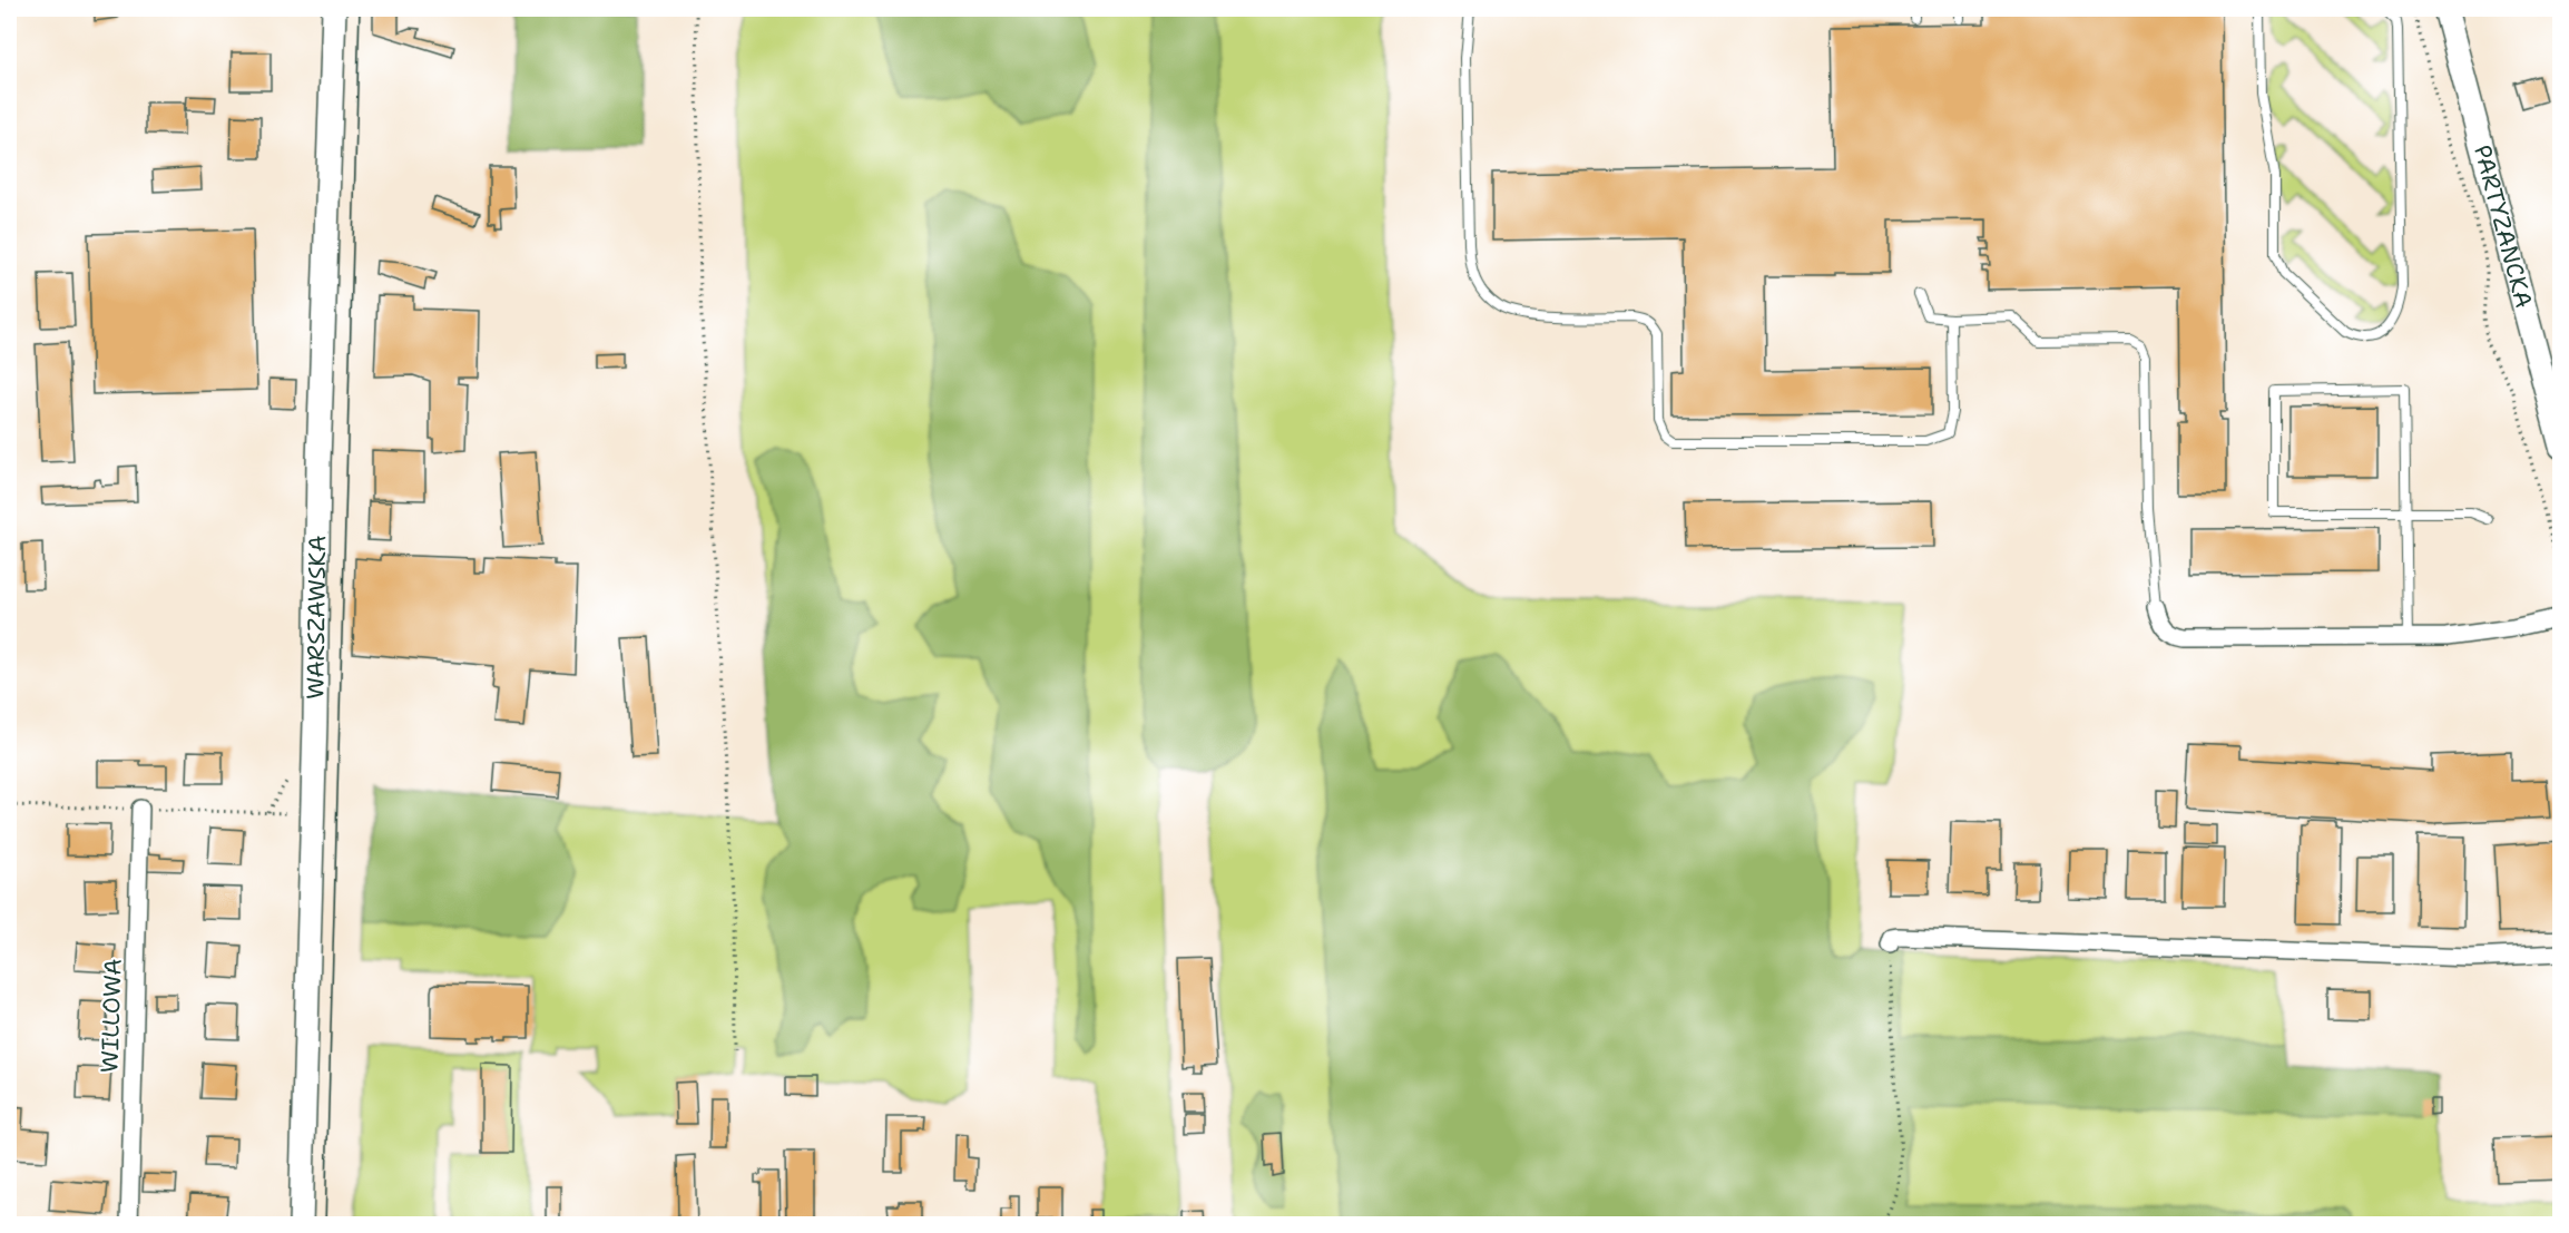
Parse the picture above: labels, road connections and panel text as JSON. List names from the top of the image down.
{
  "streets": {
    "main road": ["PARTYZANCKA", "WARSZAWSKA"],
    "street": ["WILLOWA"]
  }
}
